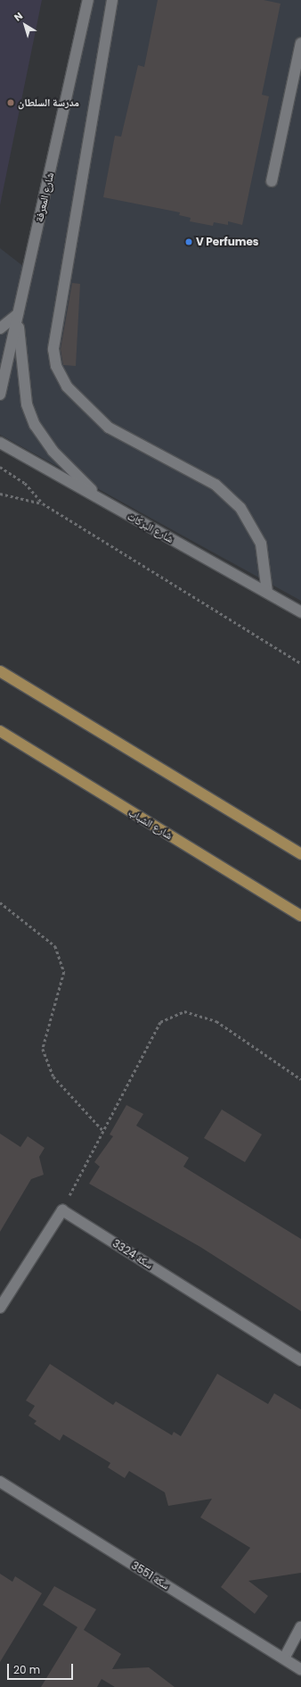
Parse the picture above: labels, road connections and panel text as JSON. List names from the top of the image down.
{
  "streets": {
    "main road": ["شارع الشباب"],
    "street": [
      "شارع المعرفة",
      "شارع البركات",
      "سكة 3324",
      "سكة 3551"
    ]
  },
  "places": ["مدرسة السلطان", "V Perfumes"],
  "scale_bar": "20 m",
  "north": "top left"
}
